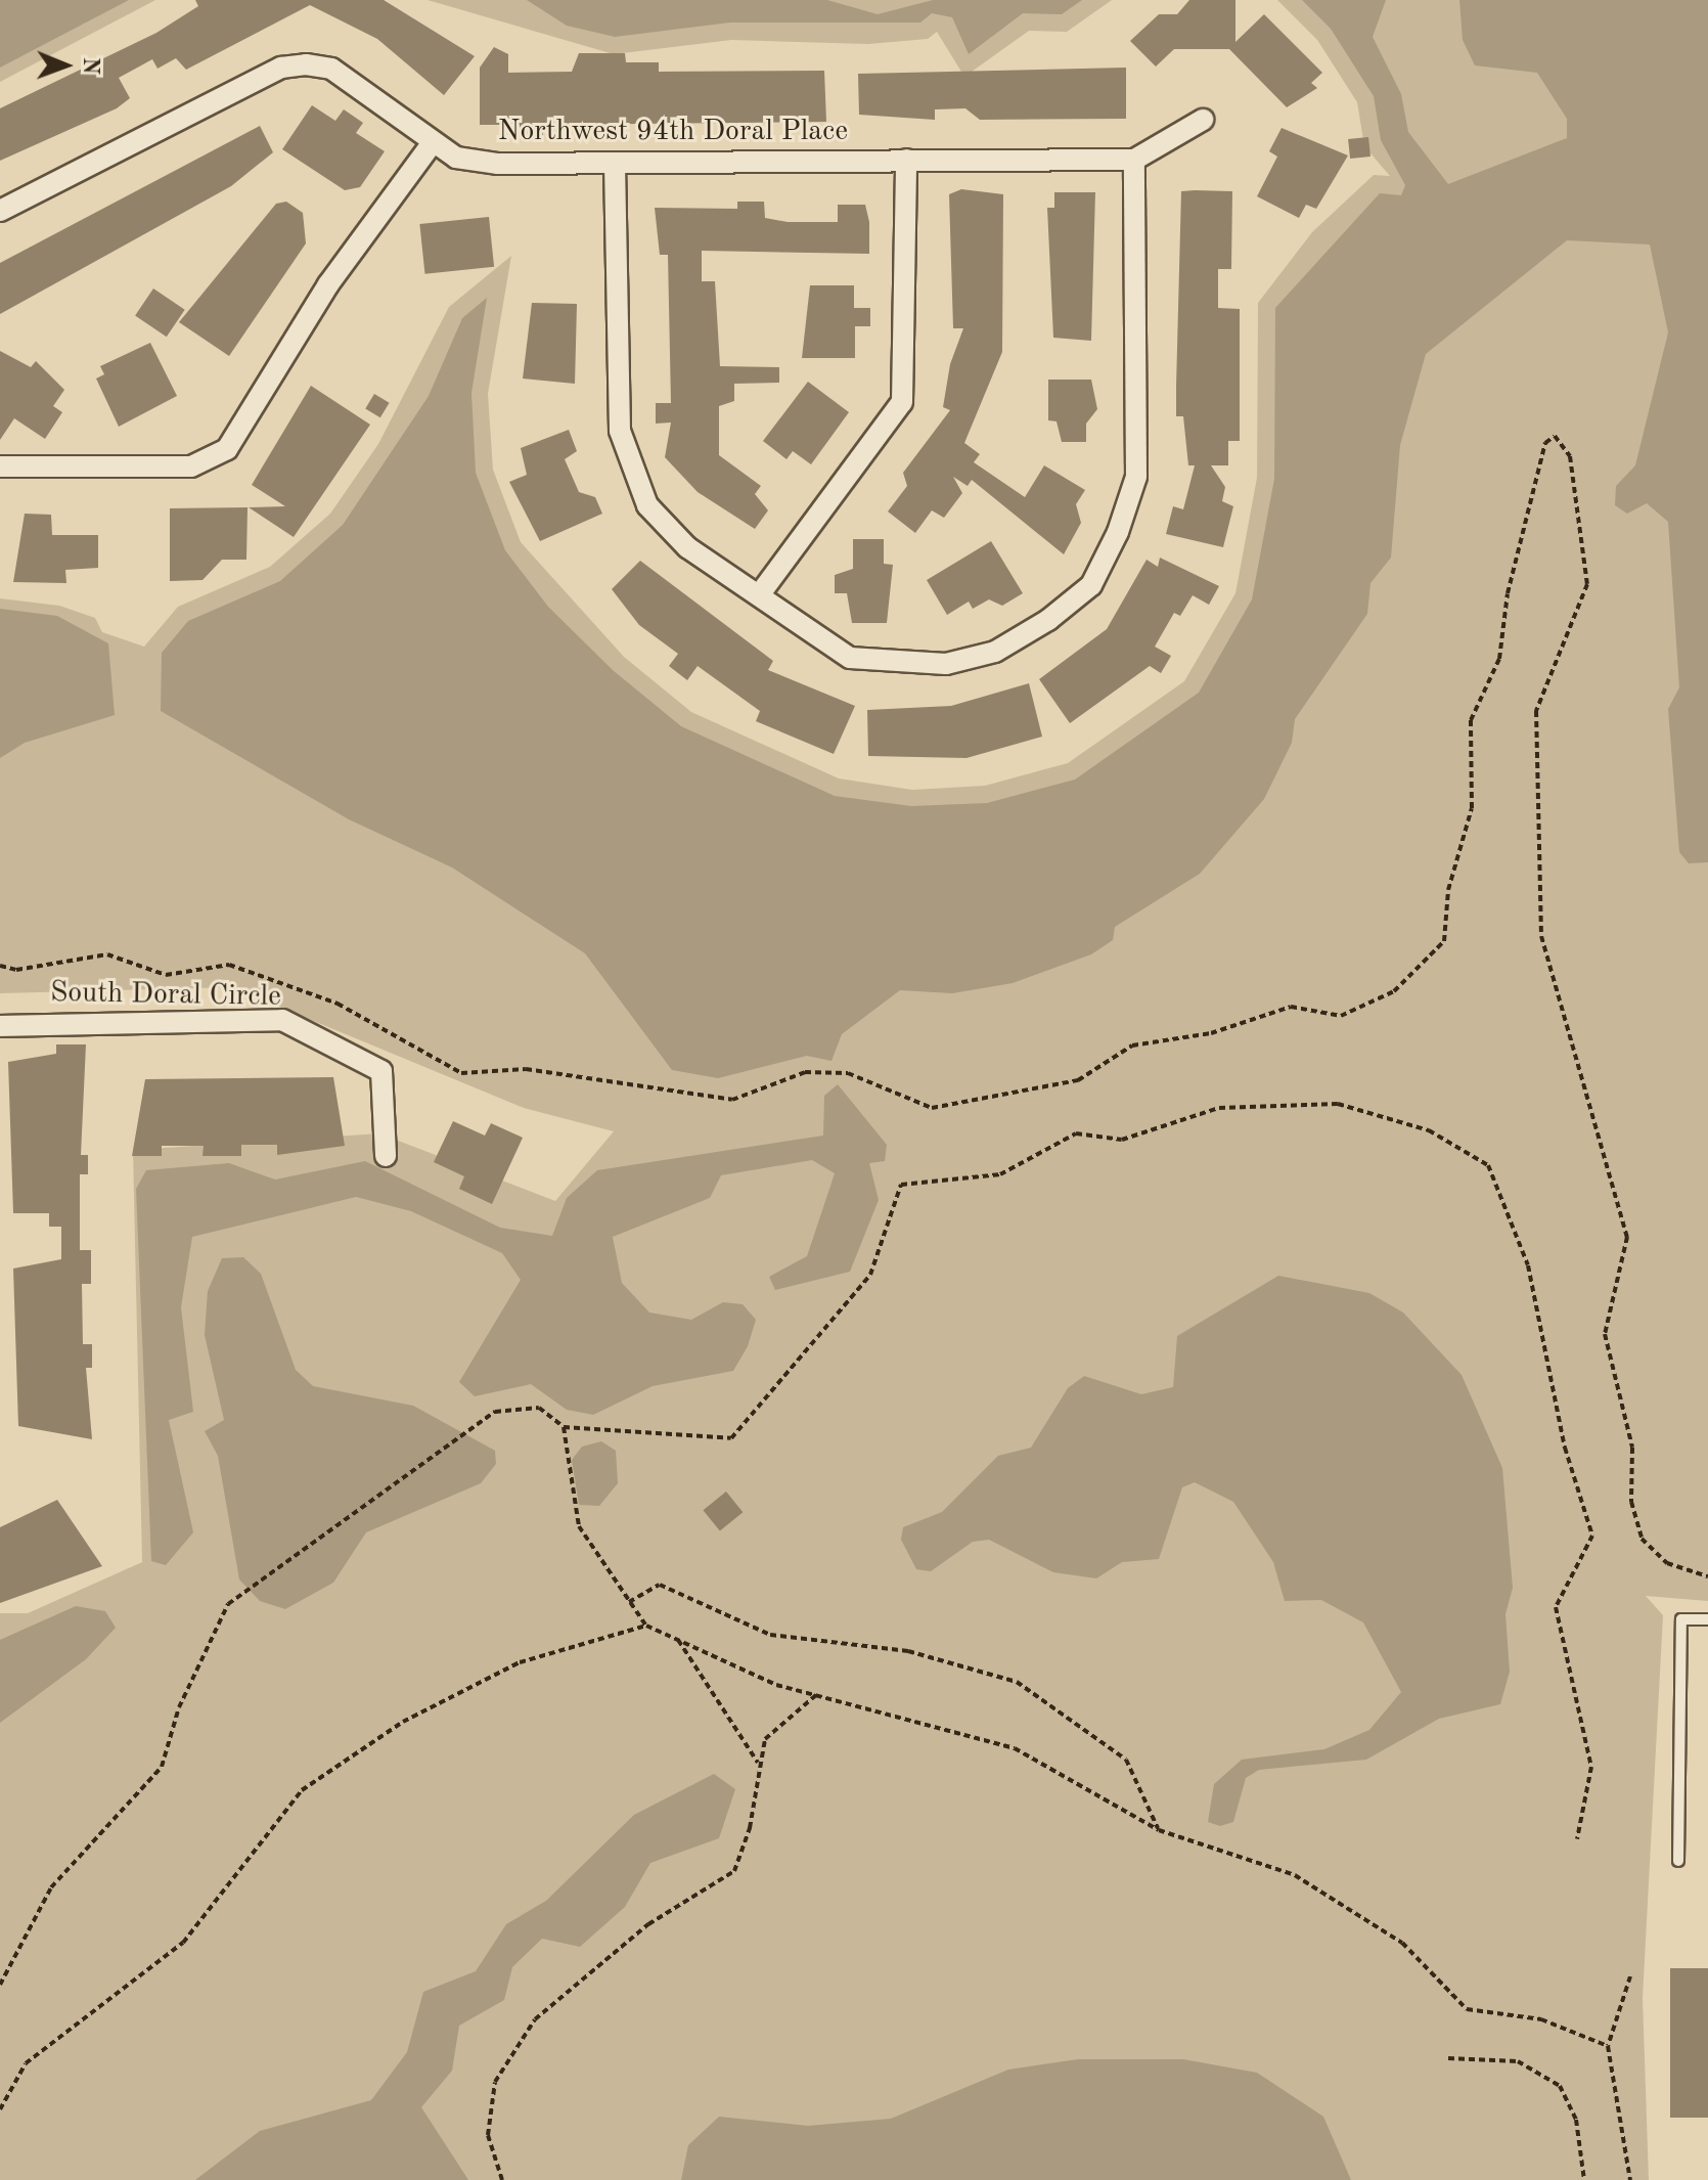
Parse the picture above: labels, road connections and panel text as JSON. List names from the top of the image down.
{
  "streets": {
    "street": ["Northwest 94th Doral Place", "South Doral Circle"]
  },
  "north": "right"
}
